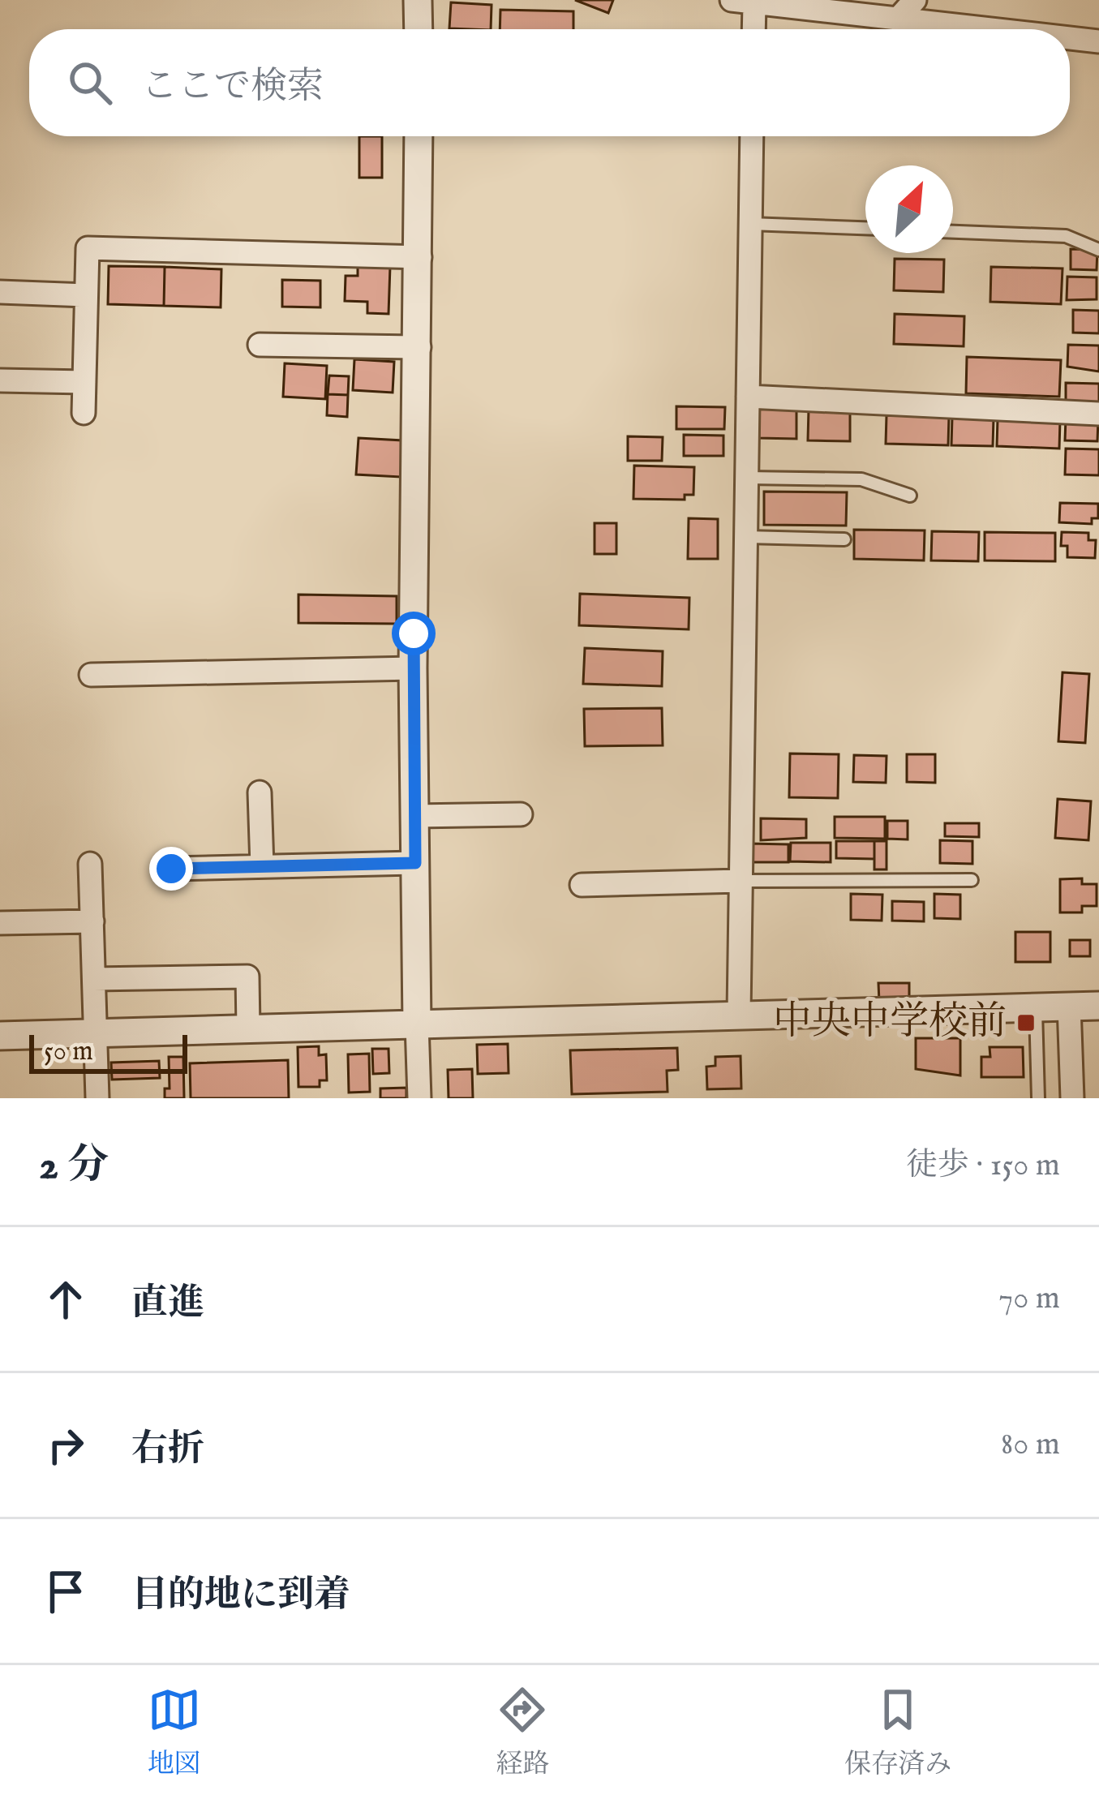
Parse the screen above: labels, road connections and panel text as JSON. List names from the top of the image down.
{
  "places": {
    "transit": ["中央中学校前"]
  },
  "scale_bar": "50 m",
  "north": "top right",
  "page": {
    "search": "ここで検索",
    "scale": "50 m",
    "heading": ["2 分", "徒歩 · 150 m"],
    "list": [
      ["直進", "70 m"],
      ["右折", "80 m"],
      "目的地に到着"
    ],
    "nav": ["地図", "経路", "保存済み"]
  }
}
